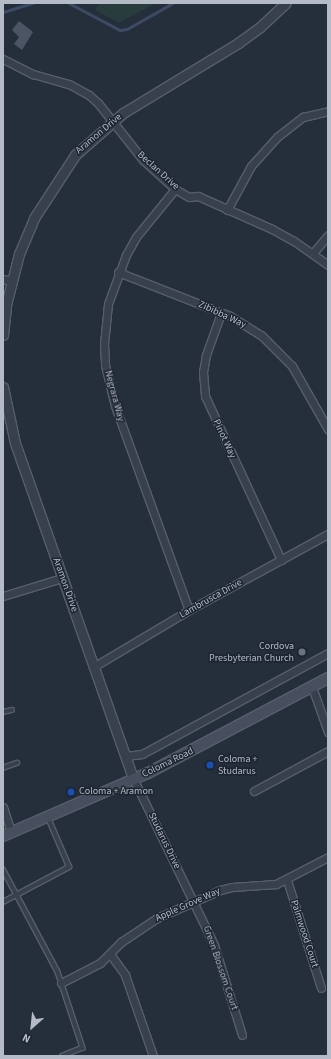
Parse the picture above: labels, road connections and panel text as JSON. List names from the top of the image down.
{
  "streets": {
    "main road": ["Coloma Road"],
    "street": [
      "Aramon Drive",
      "Beclan Drive",
      "Zibibba Way",
      "Negrara Way",
      "Pinot Way",
      "Lambrusca Drive",
      "Studarus Drive",
      "Apple Grove Way",
      "Palmwood Court",
      "Green Blossom Court"
    ]
  },
  "crossings": [
    ["Aramon Drive", "Beclan Drive"],
    ["Aramon Drive", "Lambrusca Drive"],
    ["Aramon Drive", "Coloma Road"],
    ["Aramon Drive", "Studarus Drive"],
    ["Beclan Drive", "Negrara Way"],
    ["Zibibba Way", "Negrara Way"],
    ["Zibibba Way", "Pinot Way"],
    ["Negrara Way", "Lambrusca Drive"],
    ["Pinot Way", "Lambrusca Drive"],
    ["Coloma Road", "Studarus Drive"],
    ["Studarus Drive", "Apple Grove Way"],
    ["Studarus Drive", "Green Blossom Court"],
    ["Apple Grove Way", "Palmwood Court"],
    ["Apple Grove Way", "Green Blossom Court"]
  ],
  "places": ["Cordova Presbyterian Church", "Coloma + Studarus", "Coloma + Aramon"],
  "north": "bottom left"
}
